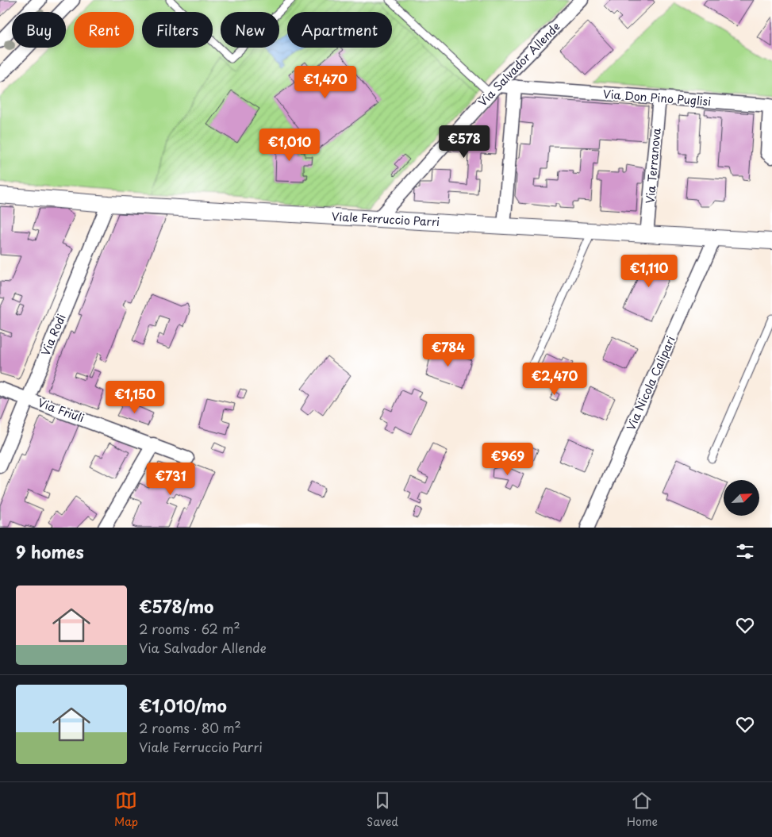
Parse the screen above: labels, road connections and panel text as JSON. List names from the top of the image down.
{
  "streets": {
    "street": [
      "Via Salvador Allende",
      "Via Don Pino Puglisi",
      "Via Terranova",
      "Viale Ferruccio Parri",
      "Via Rodi",
      "Via Nicola Calipari",
      "Via Friuli"
    ]
  },
  "crossings": [
    ["Via Salvador Allende", "Via Don Pino Puglisi"],
    ["Via Salvador Allende", "Viale Ferruccio Parri"],
    ["Via Don Pino Puglisi", "Via Terranova"],
    ["Via Terranova", "Viale Ferruccio Parri"],
    ["Viale Ferruccio Parri", "Via Rodi"],
    ["Viale Ferruccio Parri", "Via Nicola Calipari"],
    ["Via Rodi", "Via Friuli"]
  ],
  "north": "top right",
  "page": {
    "chip": [
      "Buy",
      "Rent",
      "Filters",
      "New",
      "Apartment"
    ],
    "price": [
      "€1,470",
      "€578",
      "€1,010",
      "€1,110",
      "€784",
      "€2,470",
      "€1,150",
      "€969",
      "€731"
    ],
    "heading": "9 homes",
    "list": [
      {
        "name": "€578/mo",
        "note": "2 rooms · 62 m² · Via Salvador Allende"
      },
      {
        "name": "€1,010/mo",
        "note": "2 rooms · 80 m² · Viale Ferruccio Parri"
      }
    ],
    "tabs": ["Map", "Saved", "Home"]
  }
}
